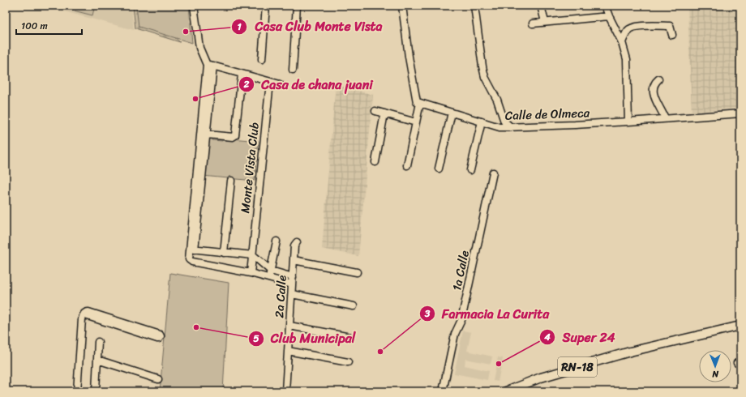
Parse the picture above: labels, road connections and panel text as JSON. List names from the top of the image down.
{
  "streets": {
    "main road": ["RN-18"],
    "street": [
      "Calle de Olmeca",
      "Monte Vista Club",
      "1a Calle",
      "2a Calle"
    ]
  },
  "places": [
    "Casa Club Monte Vista",
    "Casa de chana juani",
    "Club Municipal",
    "Farmacia La Curita",
    "Super 24"
  ],
  "scale_bar": "100 m",
  "north": "bottom"
}
